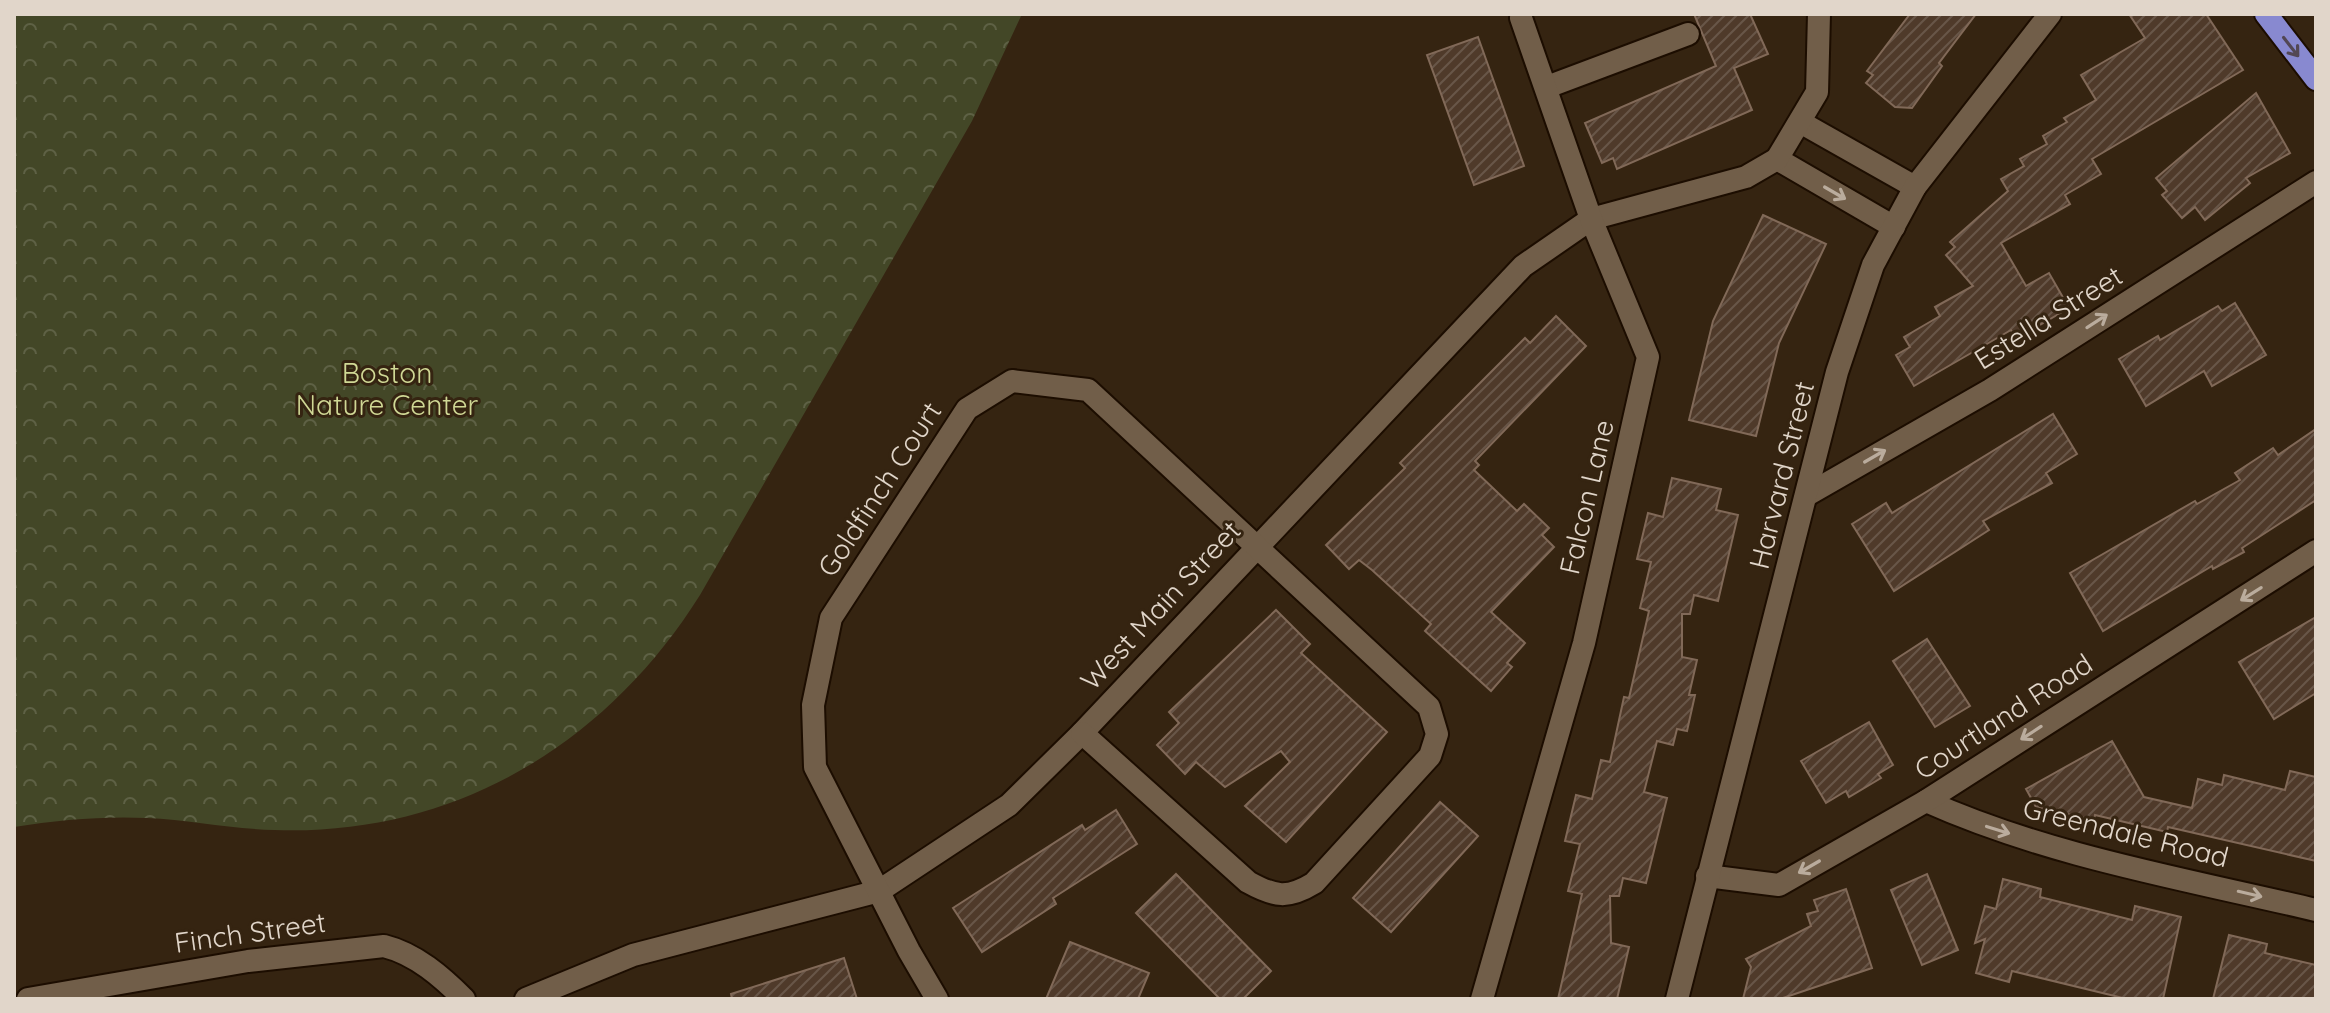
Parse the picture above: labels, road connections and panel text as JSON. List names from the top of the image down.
{
  "streets": {
    "street": [
      "Estella Street",
      "Harvard Street",
      "Goldfinch Court",
      "Falcon Lane",
      "West Main Street",
      "Courtland Road",
      "Greendale Road",
      "Finch Street"
    ]
  },
  "crossings": [
    ["Estella Street", "Harvard Street"],
    ["Harvard Street", "Courtland Road"],
    ["Goldfinch Court", "West Main Street"],
    ["Falcon Lane", "West Main Street"],
    ["Courtland Road", "Greendale Road"]
  ],
  "one_way": ["Estella Street", "Courtland Road", "Greendale Road"],
  "parks": ["Boston Nature Center"]
}
